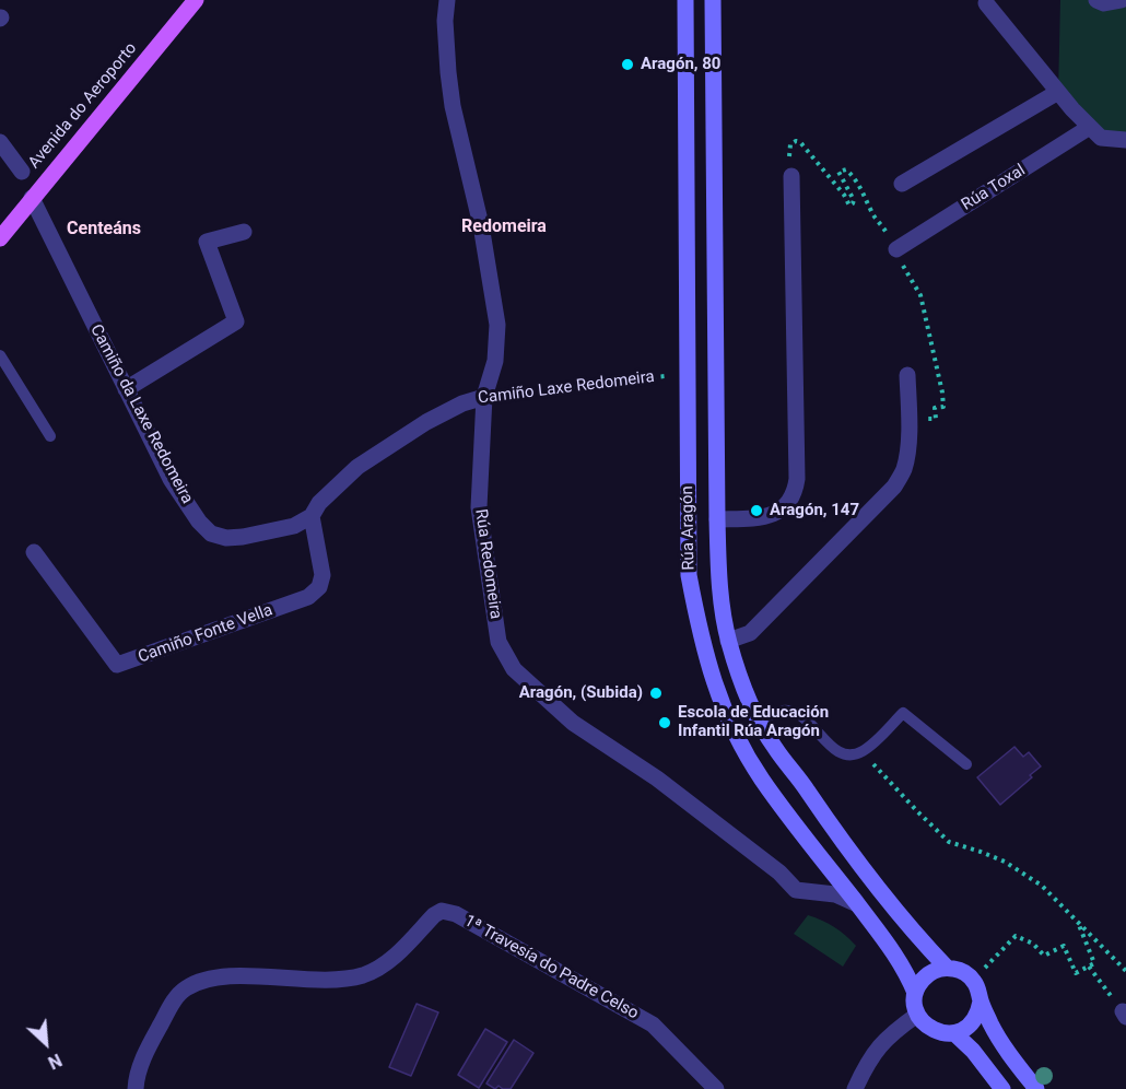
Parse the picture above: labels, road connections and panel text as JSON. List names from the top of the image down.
{
  "streets": {
    "main road": ["Avenida do Aeroporto", "Rúa Aragón"],
    "street": [
      "Rúa Toxal",
      "Camiño Laxe Redomeira",
      "Camiño da Laxe Redomeira",
      "Rúa Redomeira",
      "Camiño Fonte Vella",
      "1ª Travesía do Padre Celso"
    ]
  },
  "crossings": [
    ["Avenida do Aeroporto", "Camiño da Laxe Redomeira"],
    ["Camiño Laxe Redomeira", "Camiño da Laxe Redomeira"],
    ["Camiño Laxe Redomeira", "Rúa Redomeira"],
    ["Camiño Laxe Redomeira", "Camiño Fonte Vella"],
    ["Camiño da Laxe Redomeira", "Camiño Fonte Vella"],
    ["Rúa Aragón", "Rúa Redomeira"]
  ],
  "districts": ["Redomeira", "Centeáns"],
  "places": [
    "Aragón, 80",
    "Aragón, 147",
    "Aragón, (Subida)",
    "Escola de Educación Infantil Rúa Aragón"
  ],
  "north": "bottom right"
}
